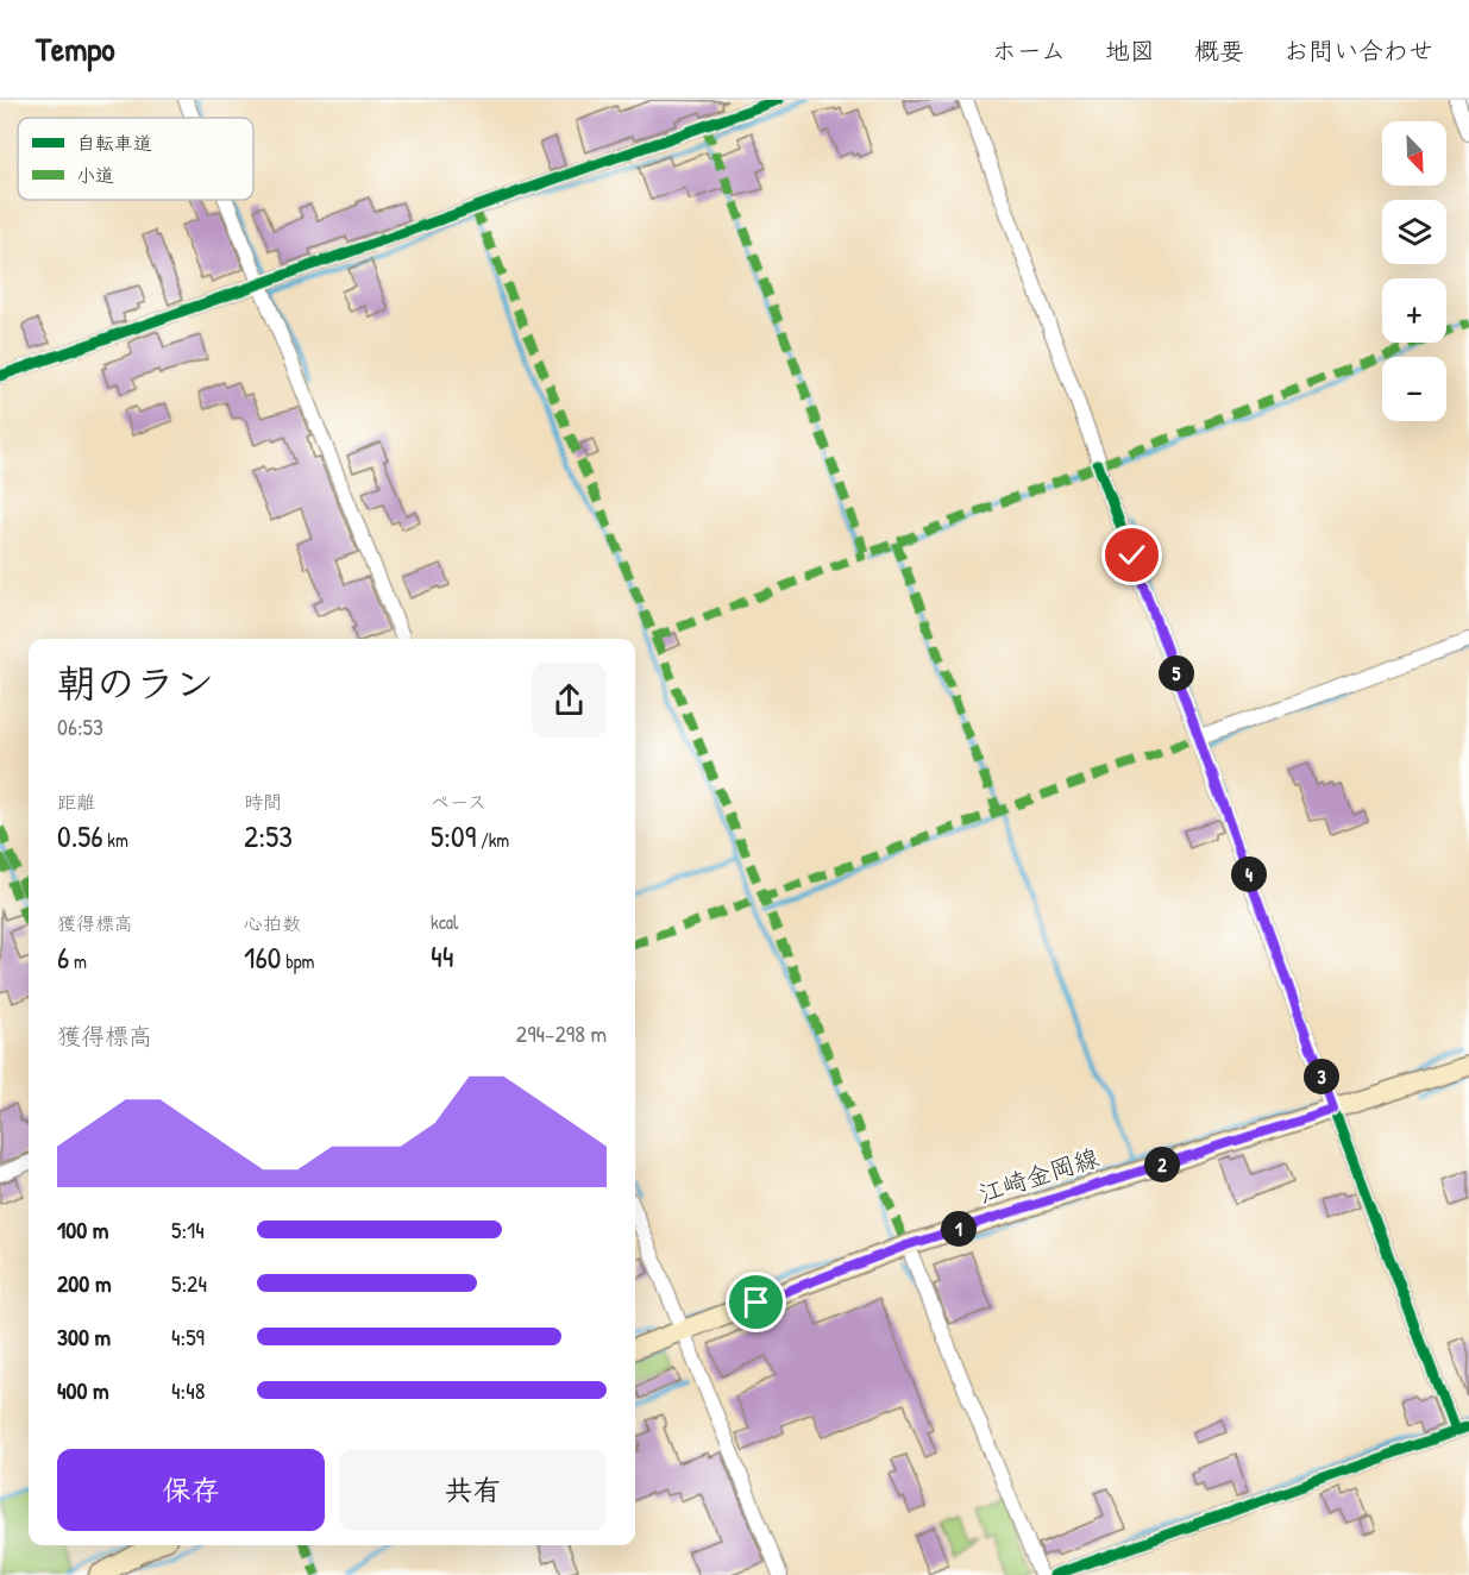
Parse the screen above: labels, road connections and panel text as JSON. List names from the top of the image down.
{
  "streets": {
    "main road": ["江崎金岡線"]
  },
  "legend": ["自転車道", "小道"],
  "north": "bottom right",
  "page": {
    "header": "Tempo",
    "nav": [
      "ホーム",
      "地図",
      "概要",
      "お問い合わせ"
    ],
    "map_buttons": ["+", "−"],
    "heading": ["朝のラン", "06:53"],
    "pins": [
      "5",
      "4",
      "3",
      "2",
      "1"
    ],
    "stats": [
      ["距離", "0.56 km"],
      ["時間", "2:53"],
      ["ペース", "5:09 /km"],
      ["獲得標高", "6 m"],
      ["心拍数", "160 bpm"],
      ["kcal", "44"]
    ],
    "chart": ["獲得標高", "294–298 m"],
    "list": [
      {
        "name": "100 m",
        "note": "5:14"
      },
      {
        "name": "200 m",
        "note": "5:24"
      },
      {
        "name": "300 m",
        "note": "4:59"
      },
      {
        "name": "400 m",
        "note": "4:48"
      }
    ],
    "buttons": ["保存", "共有"]
  }
}
